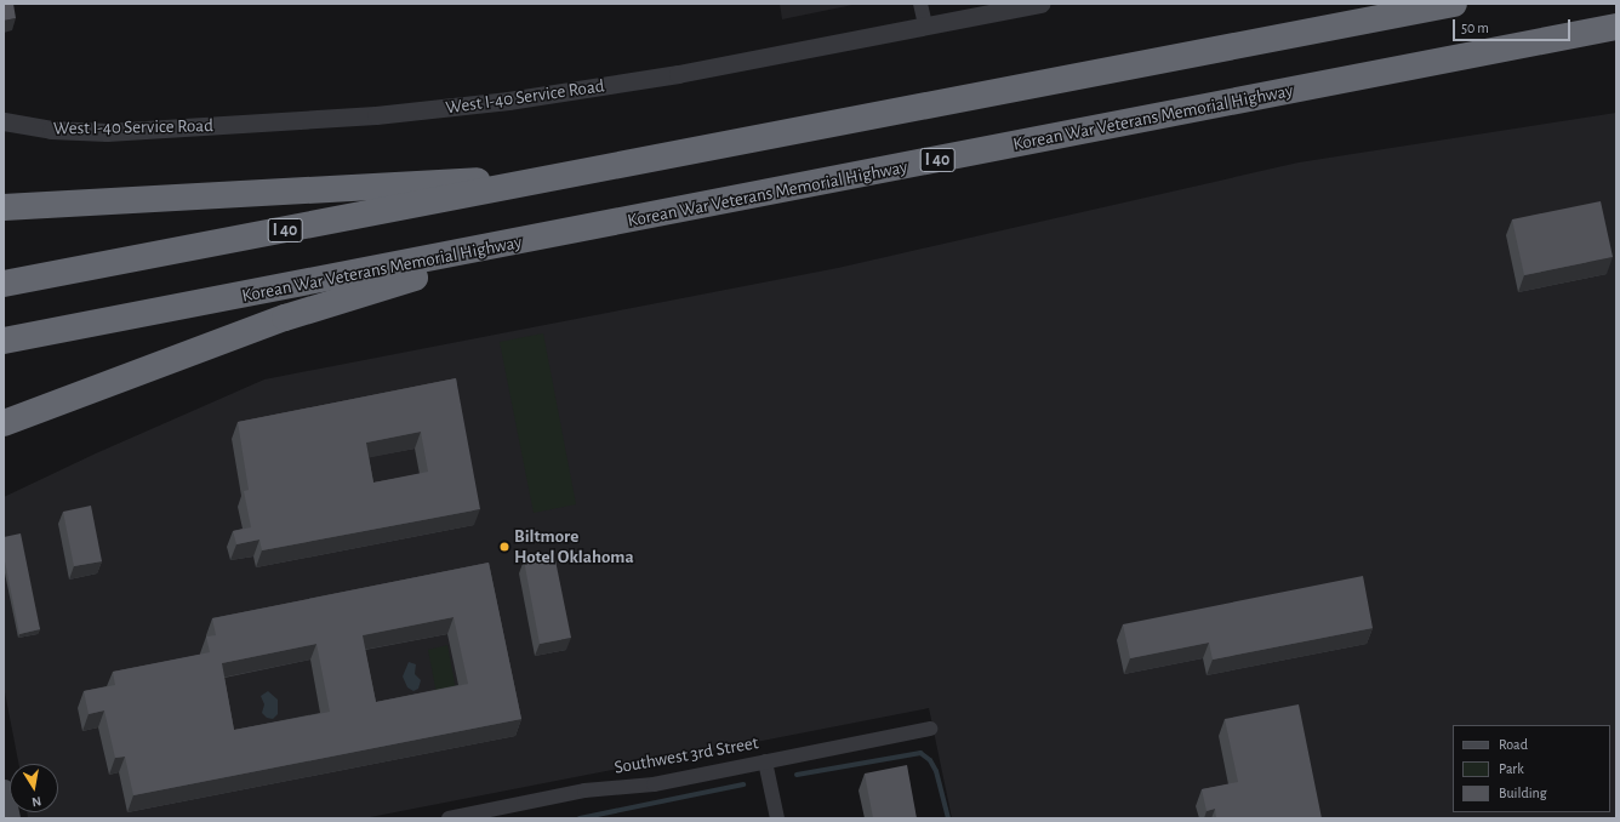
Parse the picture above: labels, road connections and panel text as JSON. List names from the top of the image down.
{
  "streets": {
    "highway": ["Korean War Veterans Memorial Highway", "I 40"],
    "street": ["West I-40 Service Road", "Southwest 3rd Street"]
  },
  "places": ["Biltmore Hotel Oklahoma"],
  "legend": ["Road", "Park", "Building"],
  "scale_bar": "50 m",
  "north": "bottom"
}
